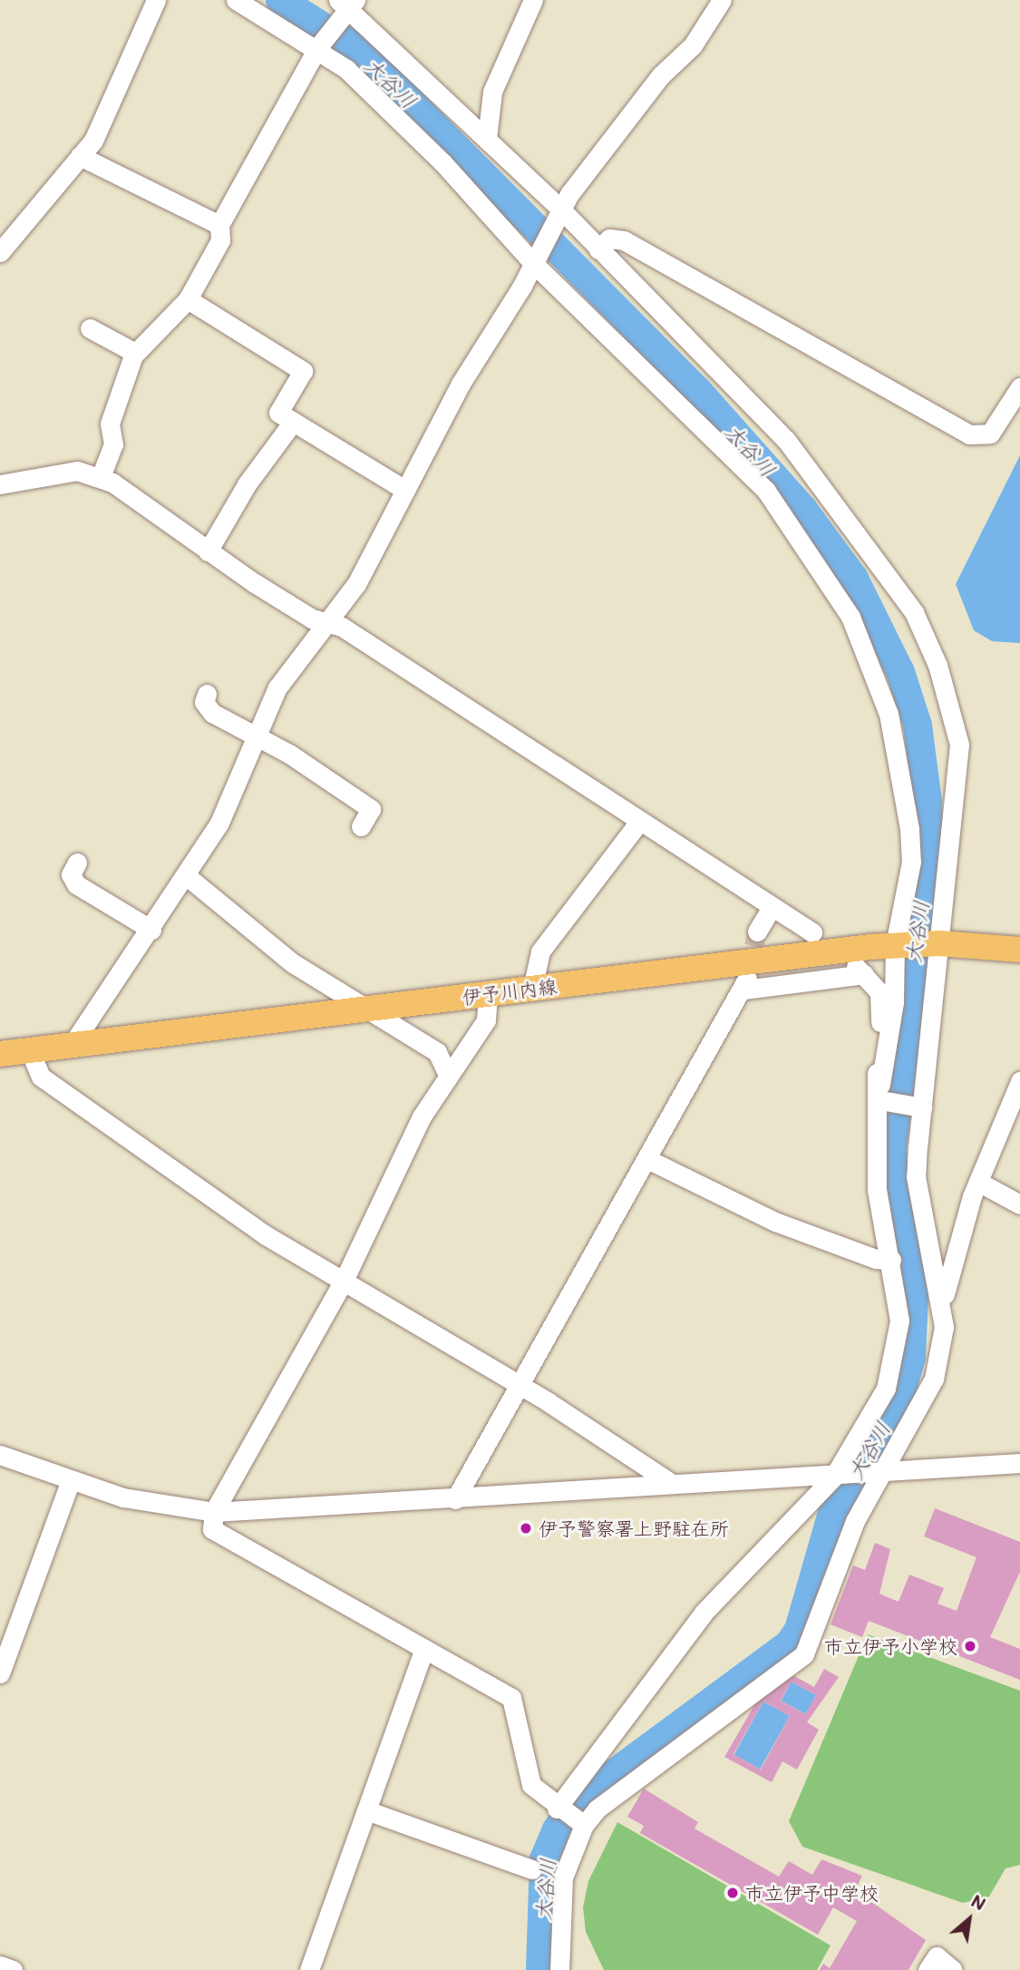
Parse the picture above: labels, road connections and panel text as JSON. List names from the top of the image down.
{
  "streets": {
    "main road": ["伊予川内線"]
  },
  "water": ["大谷川"],
  "places": ["伊予警察署上野駐在所", "市立伊予小学校", "市立伊予中学校"],
  "north": "top right"
}
